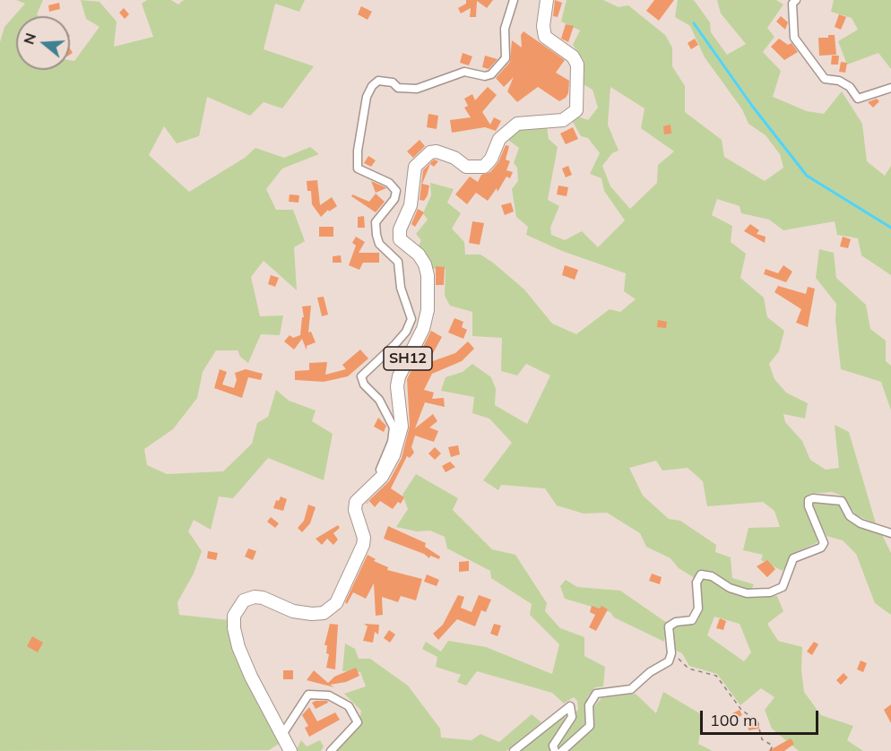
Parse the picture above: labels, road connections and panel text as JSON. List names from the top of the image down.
{
  "streets": {
    "main road": ["SH12"]
  },
  "scale_bar": "100 m",
  "north": "left"
}
